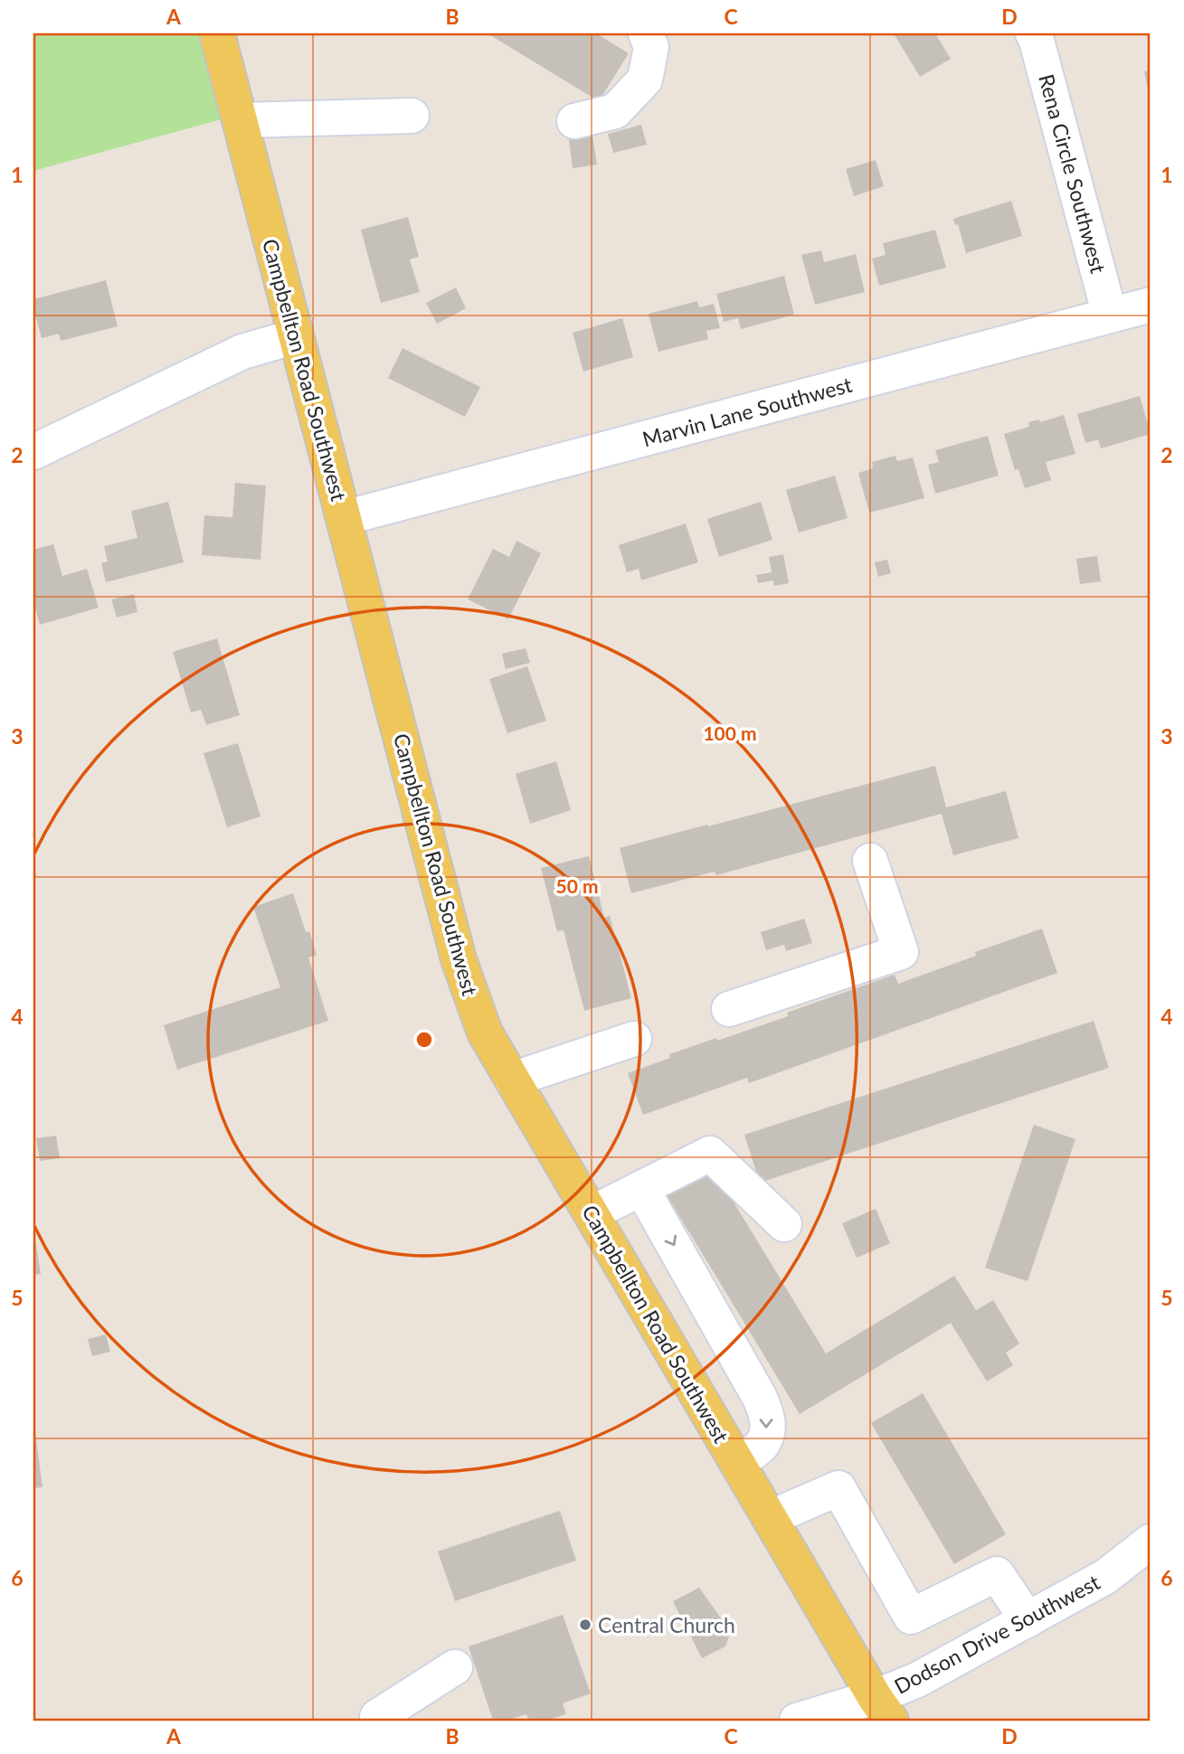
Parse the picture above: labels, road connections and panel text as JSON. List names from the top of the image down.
{
  "streets": {
    "main road": ["Campbellton Road Southwest"],
    "street": ["Rena Circle Southwest", "Marvin Lane Southwest", "Dodson Drive Southwest"]
  },
  "crossings": [
    ["Rena Circle Southwest", "Marvin Lane Southwest"],
    ["Campbellton Road Southwest", "Marvin Lane Southwest"],
    ["Campbellton Road Southwest", "Dodson Drive Southwest"]
  ],
  "places": ["Central Church"],
  "grid": {
    "columns": [
      "A",
      "B",
      "C",
      "D"
    ],
    "rows": [
      "1",
      "2",
      "3",
      "4",
      "5",
      "6"
    ]
  },
  "rings": ["100 m", "50 m"]
}
